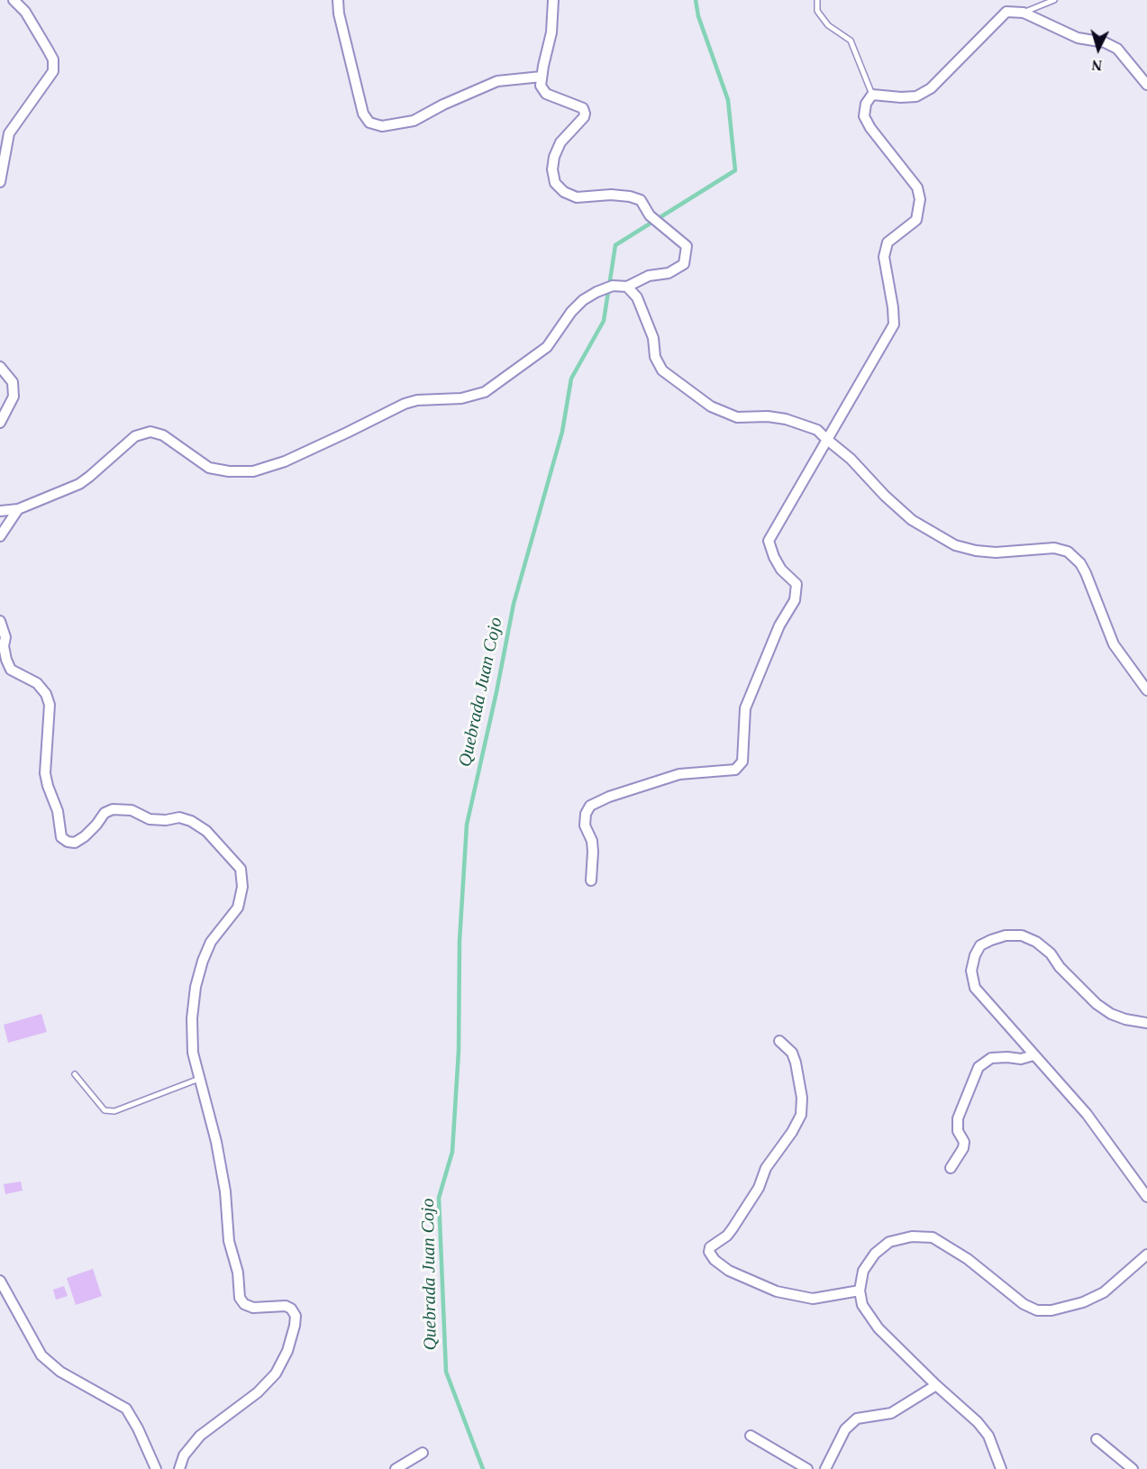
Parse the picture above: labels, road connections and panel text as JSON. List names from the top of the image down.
{
  "water": ["Quebrada Juan Cojo"],
  "north": "bottom"
}
